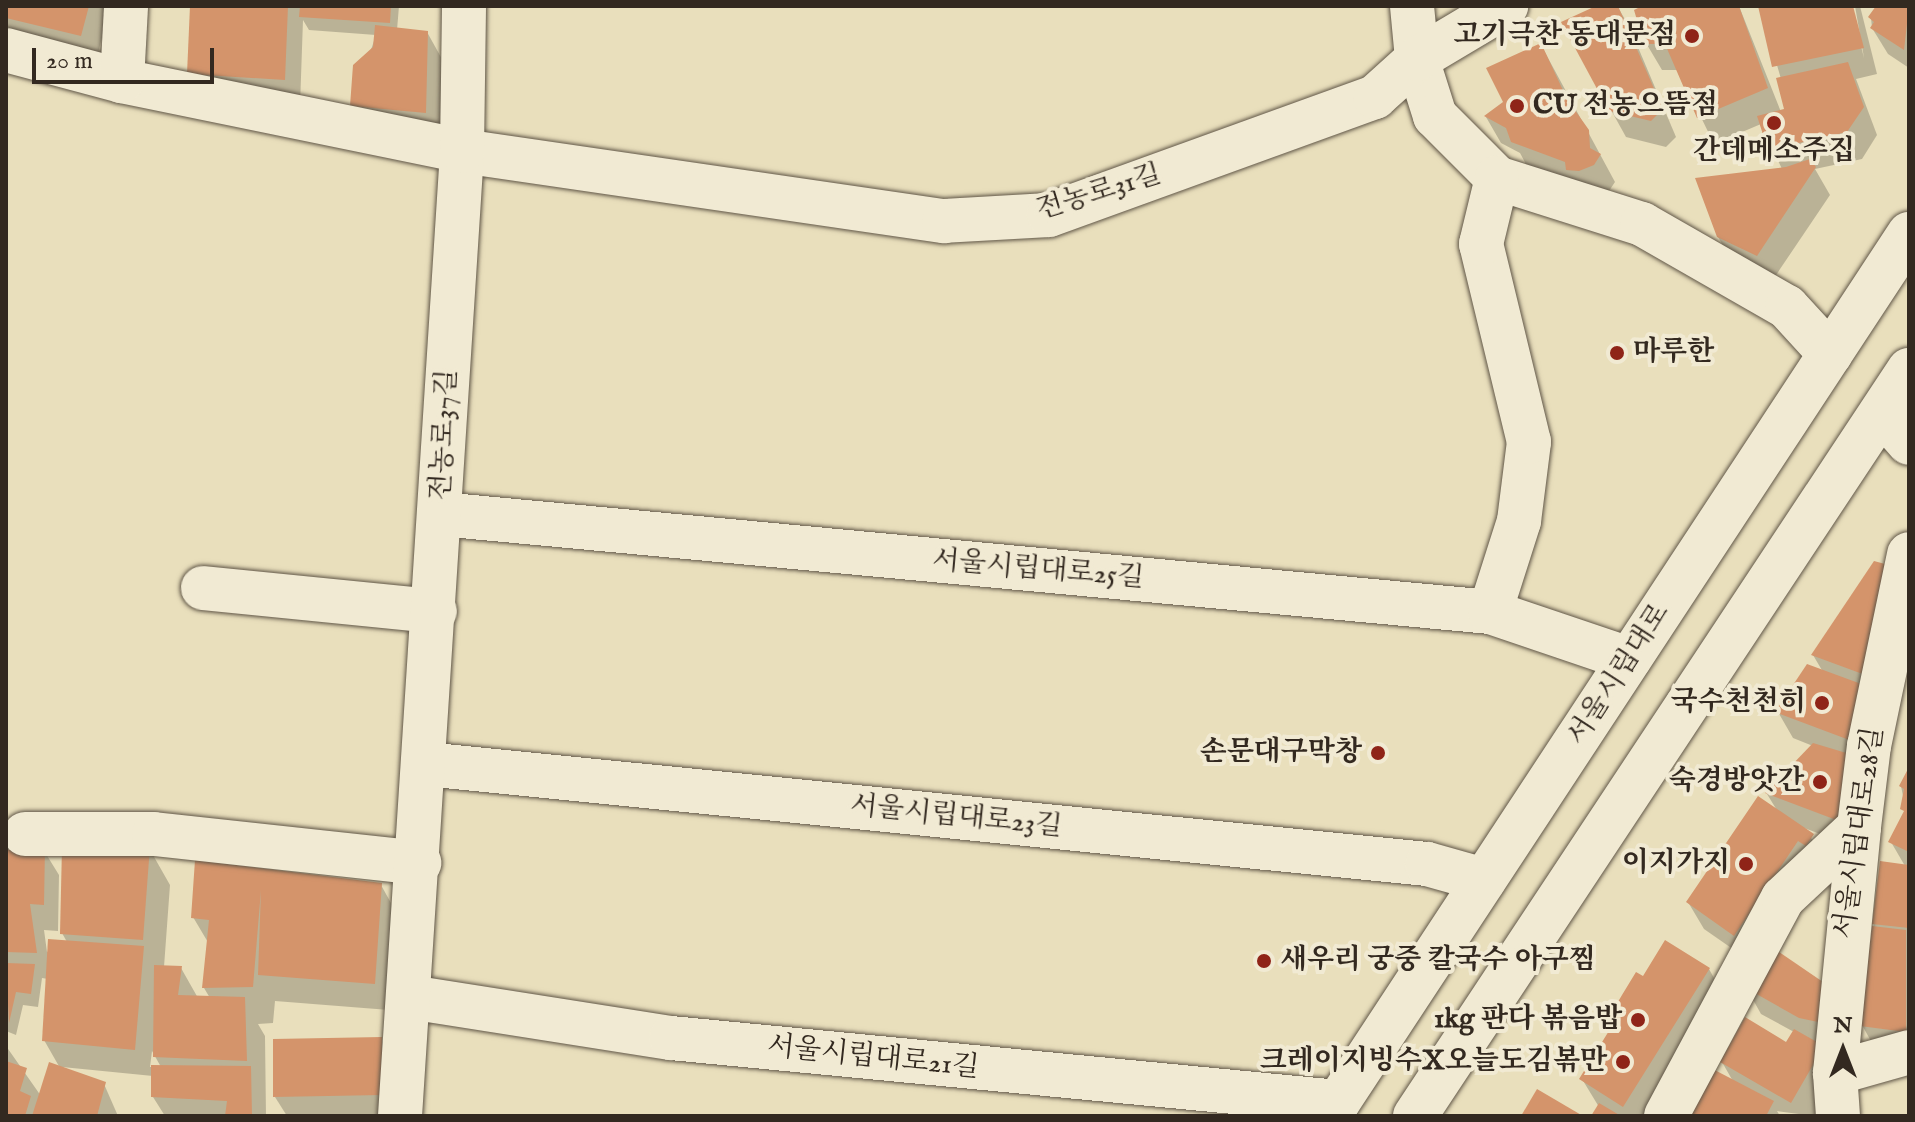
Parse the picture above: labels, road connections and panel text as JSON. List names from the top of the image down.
{
  "streets": {
    "street": [
      "전농로31길",
      "전농로37길",
      "서울시립대로25길",
      "서울시립대로",
      "서울시립대로23길",
      "서울시립대로28길",
      "서울시립대로21길"
    ]
  },
  "crossings": [
    ["전농로31길", "전농로37길"],
    ["전농로37길", "서울시립대로25길"],
    ["전농로37길", "서울시립대로23길"],
    ["전농로37길", "서울시립대로21길"],
    ["서울시립대로25길", "서울시립대로"],
    ["서울시립대로", "서울시립대로23길"],
    ["서울시립대로", "서울시립대로21길"]
  ],
  "places": [
    "고기극찬 동대문점",
    "CU 전농으뜸점",
    "간데메소주집",
    "마루한",
    "국수천천히",
    "손문대구막창",
    "숙경방앗간",
    "이지가지",
    "새우리 궁중 칼국수 아구찜",
    "1kg 판다 볶음밥",
    "크레이지빙수X오늘도김볶만"
  ],
  "scale_bar": "20 m",
  "north": "top"
}
